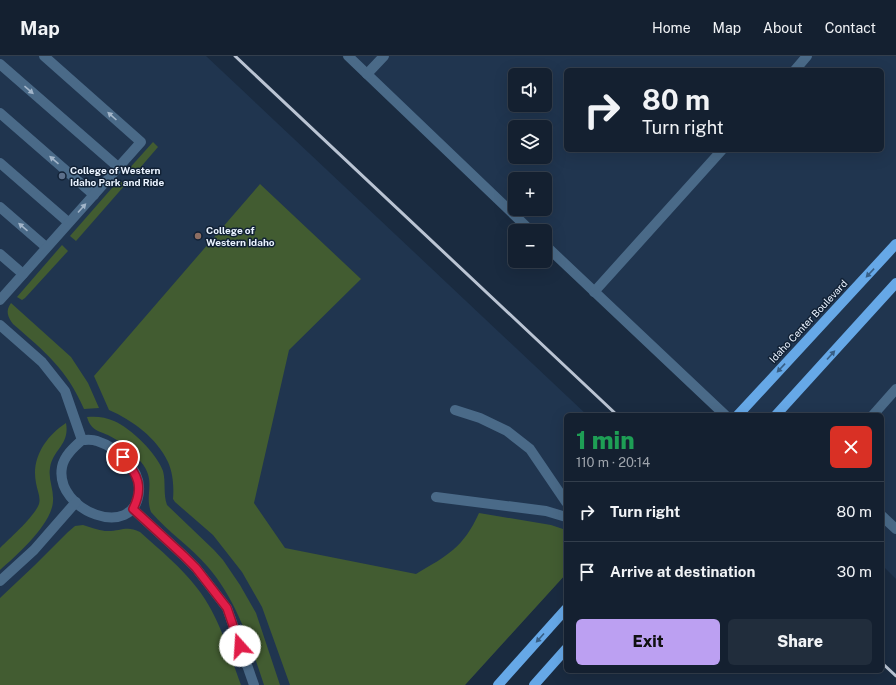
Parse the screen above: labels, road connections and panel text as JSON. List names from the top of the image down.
{
  "streets": {
    "main road": ["Idaho Center Boulevard"]
  },
  "places": ["College of Western Idaho Park and Ride", "College of Western Idaho"],
  "page": {
    "header": "Map",
    "nav": [
      "Home",
      "Map",
      "About",
      "Contact"
    ],
    "map_buttons": ["+", "−"],
    "turn": ["80 m", "Turn right"],
    "heading": ["1 min", "110 m · 20:14"],
    "list": [
      {
        "name": "Turn right",
        "value": "80 m"
      },
      {
        "name": "Arrive at destination",
        "value": "30 m"
      }
    ],
    "buttons": ["Exit", "Share"]
  }
}
